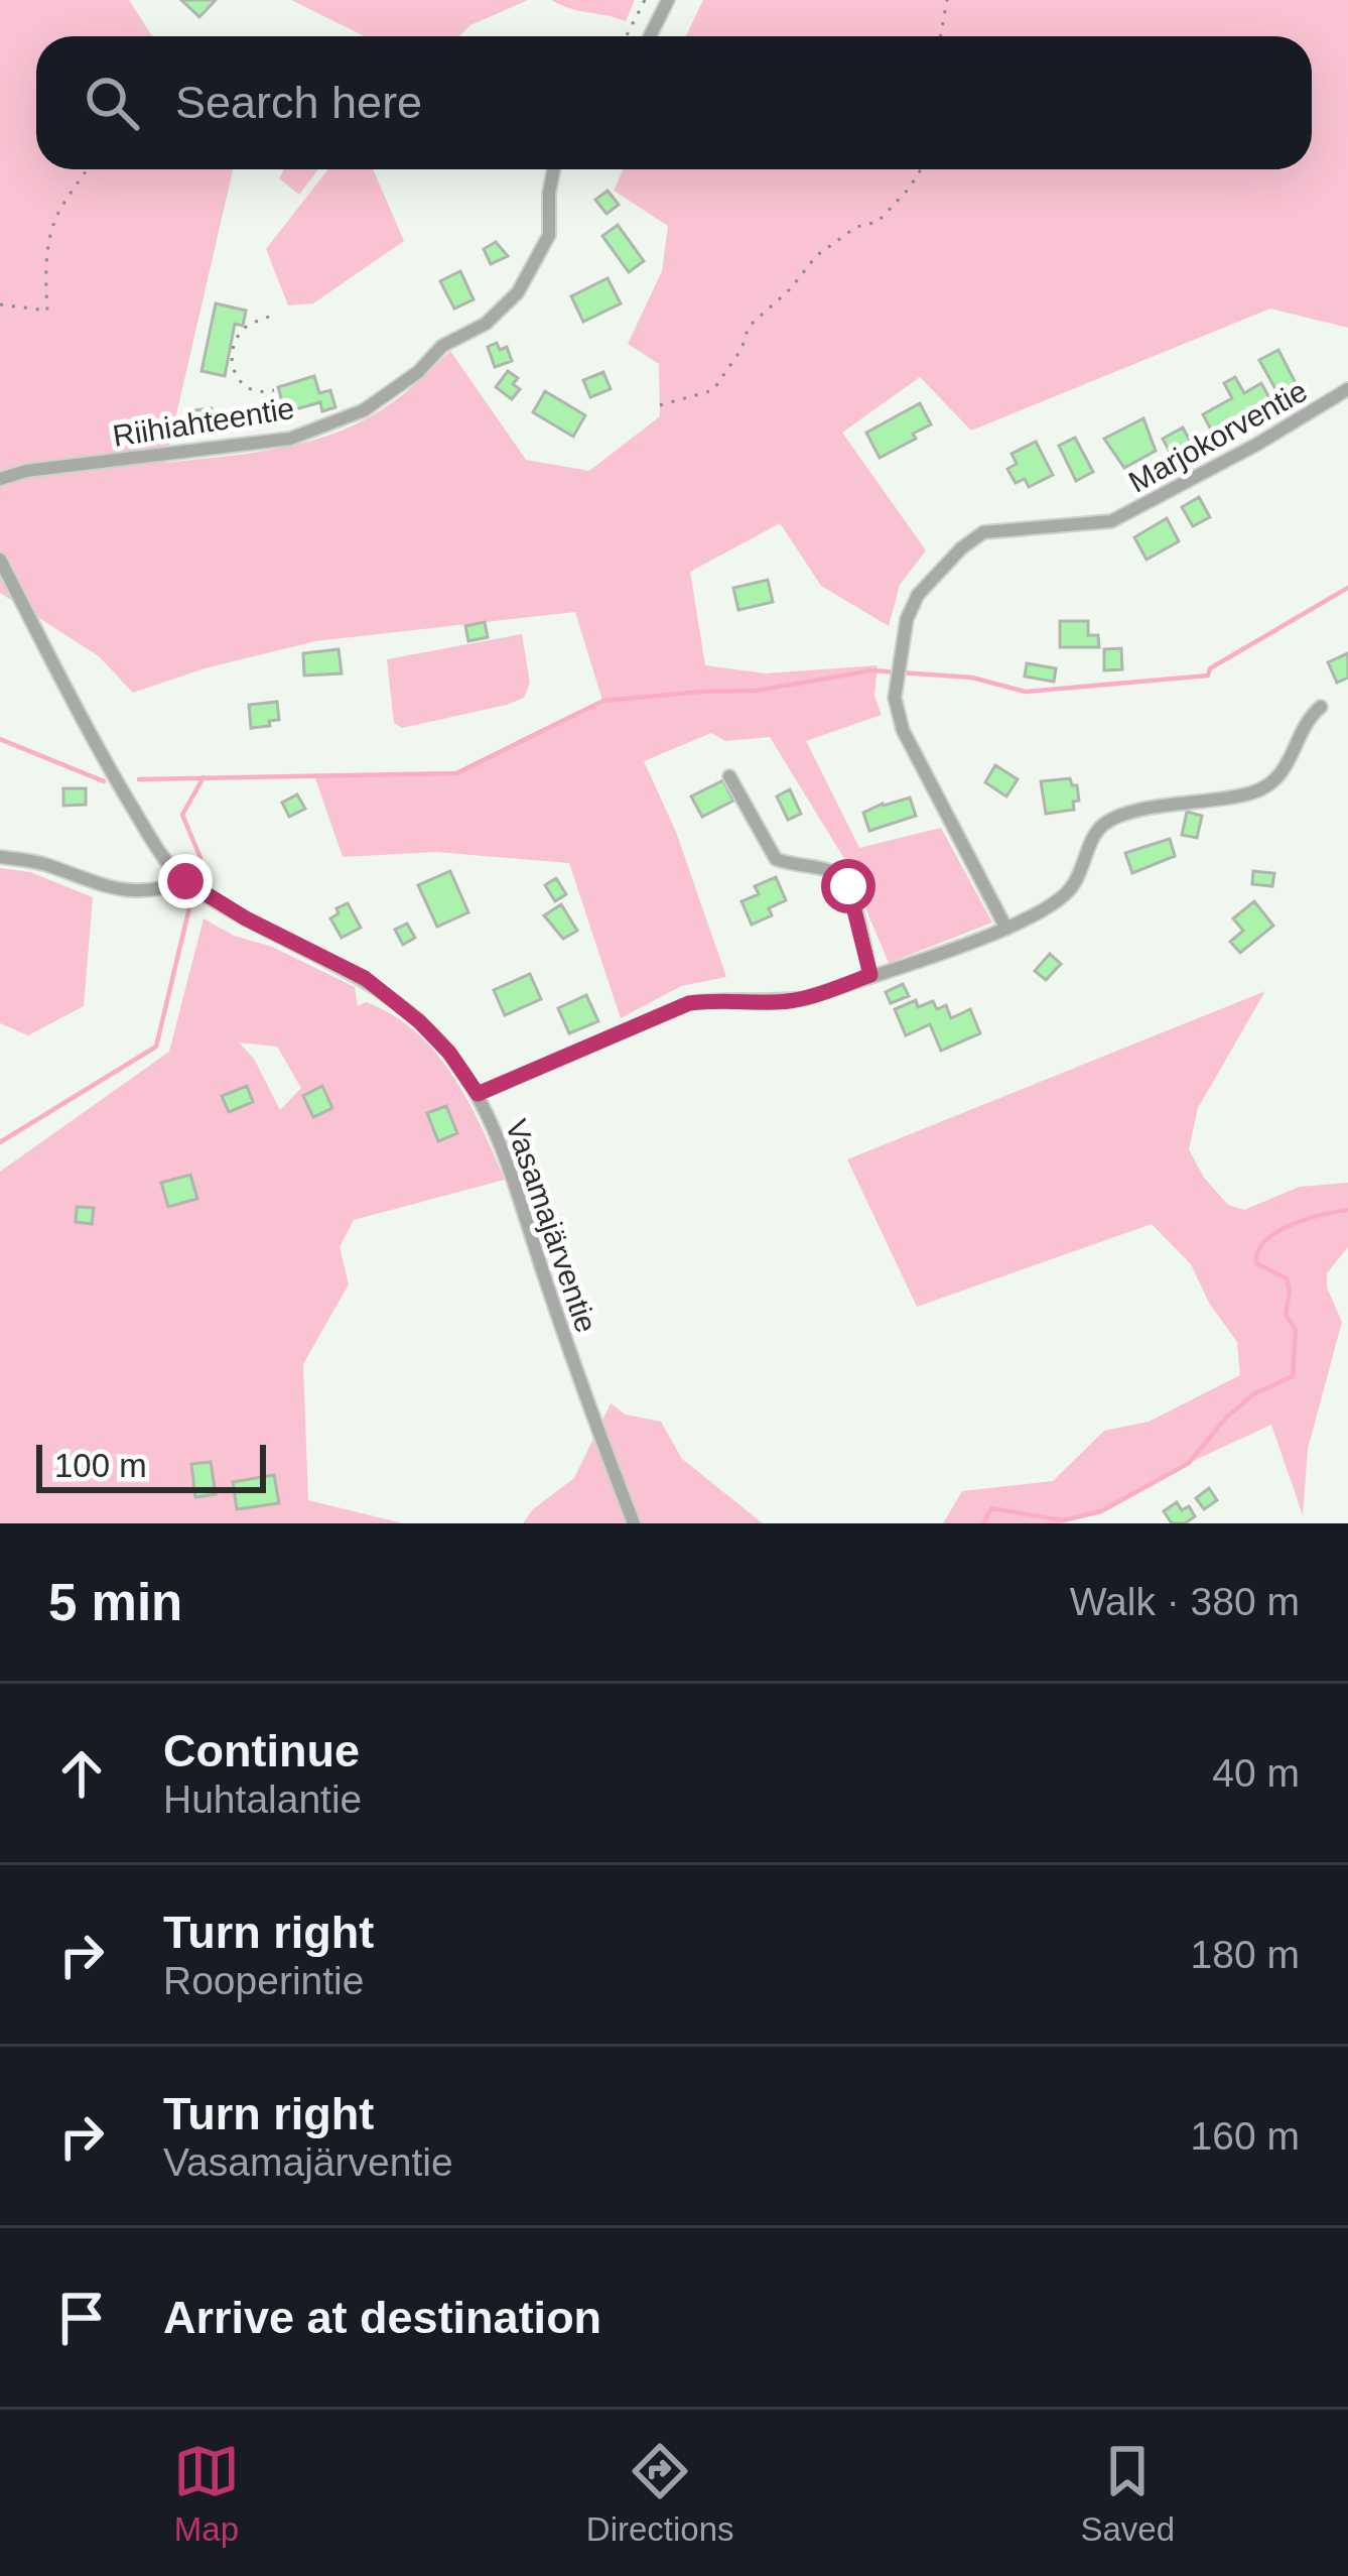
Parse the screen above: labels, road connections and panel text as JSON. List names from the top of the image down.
{
  "streets": {
    "street": ["Riihiahteentie", "Marjokorventie", "Vasamajärventie"]
  },
  "scale_bar": "100 m",
  "page": {
    "search": "Search here",
    "scale": "100 m",
    "heading": ["5 min", "Walk · 380 m"],
    "list": [
      ["Continue", "Huhtalantie", "40 m"],
      ["Turn right", "Rooperintie", "180 m"],
      ["Turn right", "Vasamajärventie", "160 m"],
      "Arrive at destination"
    ],
    "nav": ["Map", "Directions", "Saved"]
  }
}
